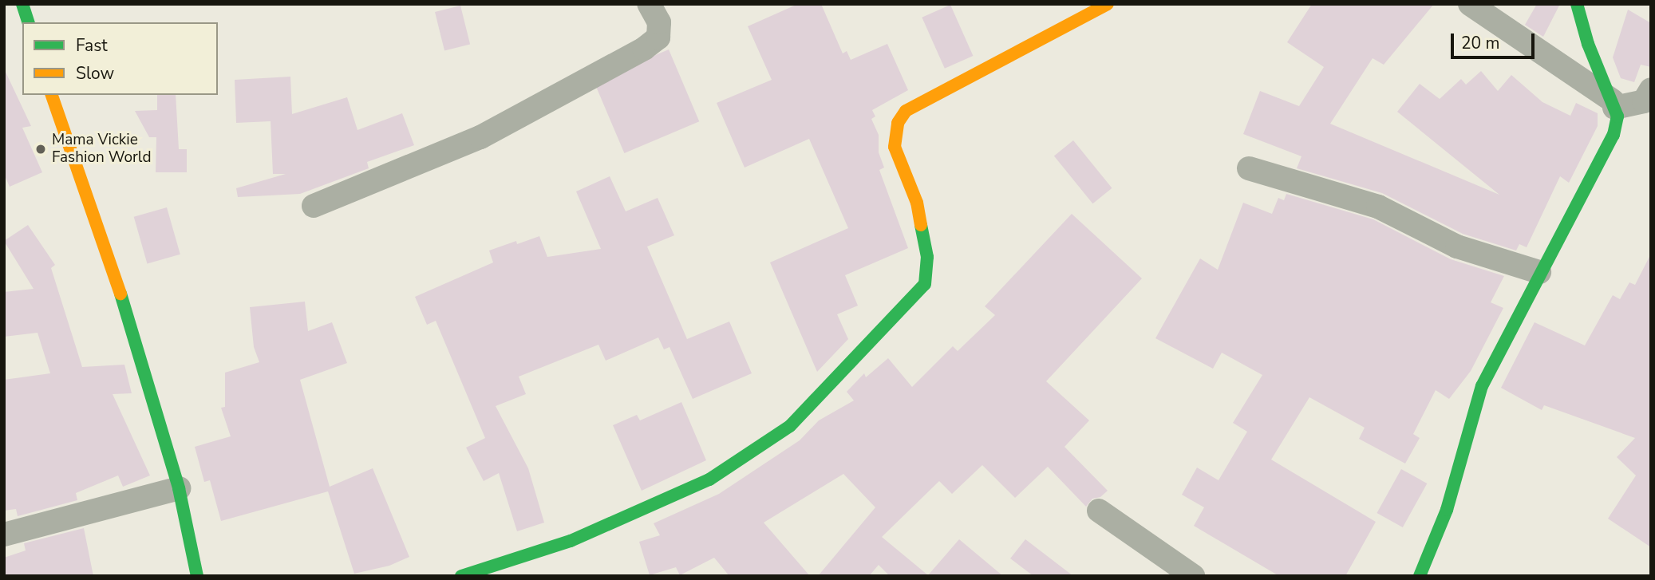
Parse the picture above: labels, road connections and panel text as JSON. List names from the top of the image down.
{
  "places": ["Mama Vickie Fashion World"],
  "legend": ["Fast", "Slow"],
  "scale_bar": "20 m"
}
